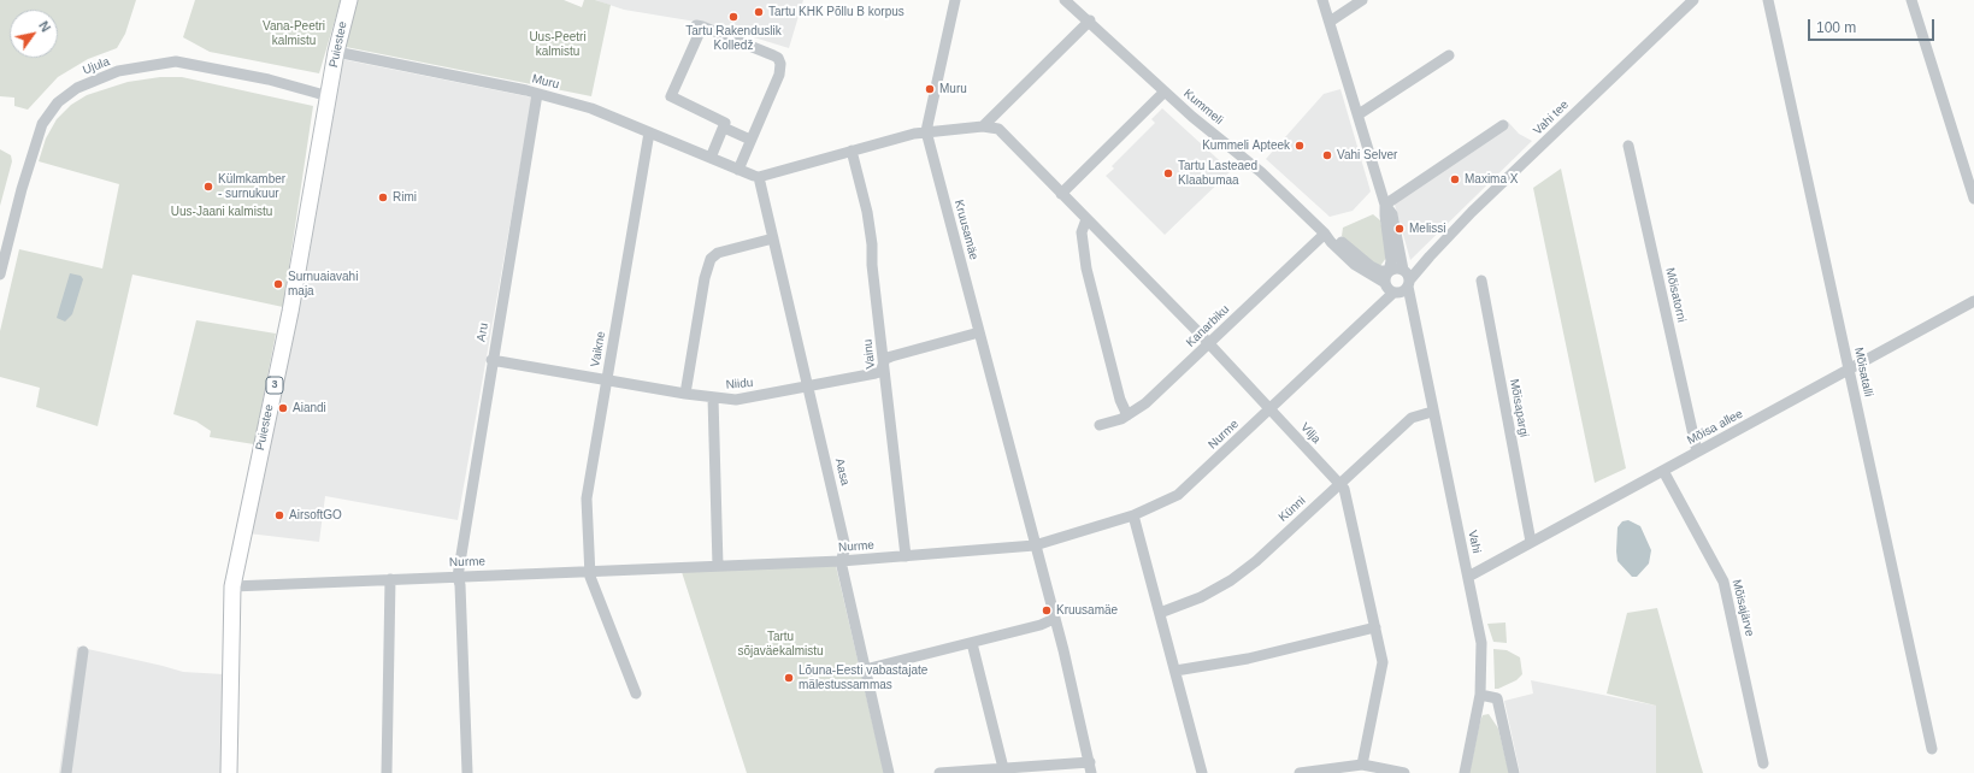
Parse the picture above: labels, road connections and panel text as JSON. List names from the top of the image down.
{
  "streets": {
    "highway": ["Puiestee", "3"],
    "street": [
      "Ujula",
      "Muru",
      "Kummeli",
      "Vahi tee",
      "Kruusamäe",
      "Mõisatorni",
      "Kanarbiku",
      "Aru",
      "Vaikne",
      "Vainu",
      "Mõisatalli",
      "Niidu",
      "Mõisapargi",
      "Mõisa allee",
      "Vilja",
      "Nurme",
      "Aasa",
      "Künni",
      "Vahi",
      "Mõisajärve"
    ]
  },
  "crossings": [
    ["Puiestee", "Ujula"],
    ["Puiestee", "Muru"],
    ["Puiestee", "Nurme"],
    ["Muru", "Aru"],
    ["Muru", "Vaikne"],
    ["Muru", "Aasa"],
    ["Kummeli", "Vahi tee"],
    ["Kummeli", "Kanarbiku"],
    ["Kummeli", "Nurme"],
    ["Kummeli", "Vahi"],
    ["Vahi tee", "Nurme"],
    ["Vahi tee", "Vahi"],
    ["Kruusamäe", "Niidu"],
    ["Kruusamäe", "Nurme"],
    ["Mõisatorni", "Mõisa allee"],
    ["Kanarbiku", "Vilja"],
    ["Aru", "Niidu"],
    ["Aru", "Nurme"],
    ["Vaikne", "Niidu"],
    ["Vaikne", "Nurme"],
    ["Vainu", "Niidu"],
    ["Vainu", "Nurme"],
    ["Mõisatalli", "Mõisa allee"],
    ["Niidu", "Aasa"],
    ["Mõisapargi", "Mõisa allee"],
    ["Mõisa allee", "Vahi"],
    ["Mõisa allee", "Mõisajärve"],
    ["Vilja", "Nurme"],
    ["Vilja", "Künni"],
    ["Nurme", "Aasa"],
    ["Nurme", "Vahi"],
    ["Künni", "Vahi"]
  ],
  "parks": [
    "Vana-Peetri kalmistu",
    "Uus-Peetri kalmistu",
    "Uus-Jaani kalmistu",
    "Tartu sõjaväekalmistu"
  ],
  "places": [
    "Tartu KHK Põllu B korpus",
    "Tartu Rakenduslik Kolledž",
    "Muru",
    "Kummeli Apteek",
    "Vahi Selver",
    "Tartu Lasteaed Klaabumaa",
    "Maxima X",
    "Külmkamber - surnukuur",
    "Rimi",
    "Melissi",
    "Surnuaiavahi maja",
    "Aiandi",
    "AirsoftGO",
    "Kruusamäe",
    "Lõuna-Eesti vabastajate mälestussammas"
  ],
  "scale_bar": "100 m",
  "north": "top right"
}
